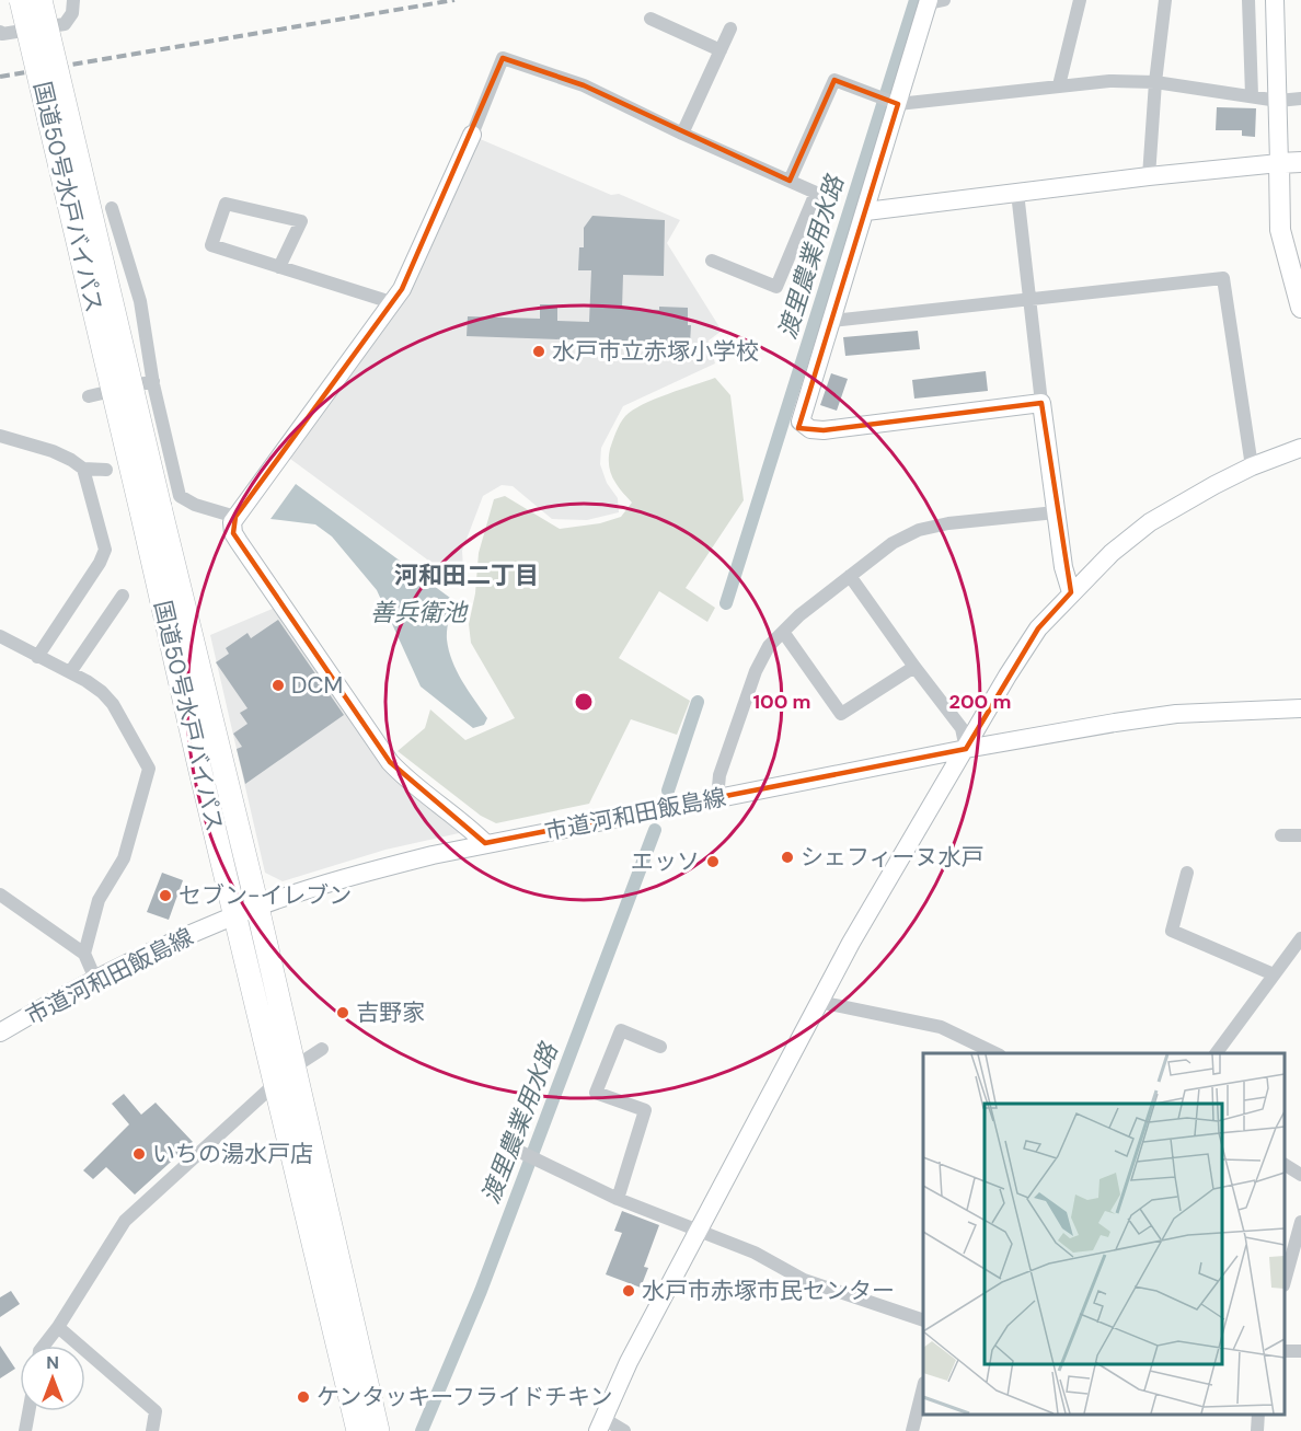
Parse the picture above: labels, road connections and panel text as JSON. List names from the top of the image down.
{
  "streets": {
    "highway": ["国道50号水戸バイパス"],
    "street": ["市道河和田飯島線"]
  },
  "crossings": [
    ["国道50号水戸バイパス", "市道河和田飯島線"]
  ],
  "districts": ["河和田二丁目"],
  "water": ["渡里農業用水路", "善兵衛池"],
  "places": [
    "水戸市立赤塚小学校",
    "DCM",
    "シェフィーヌ水戸",
    "エッソ",
    "セブン-イレブン",
    "吉野家",
    "いちの湯水戸店",
    "水戸市赤塚市民センター",
    "ケンタッキーフライドチキン"
  ],
  "north": "top",
  "rings": ["100 m", "200 m"]
}
